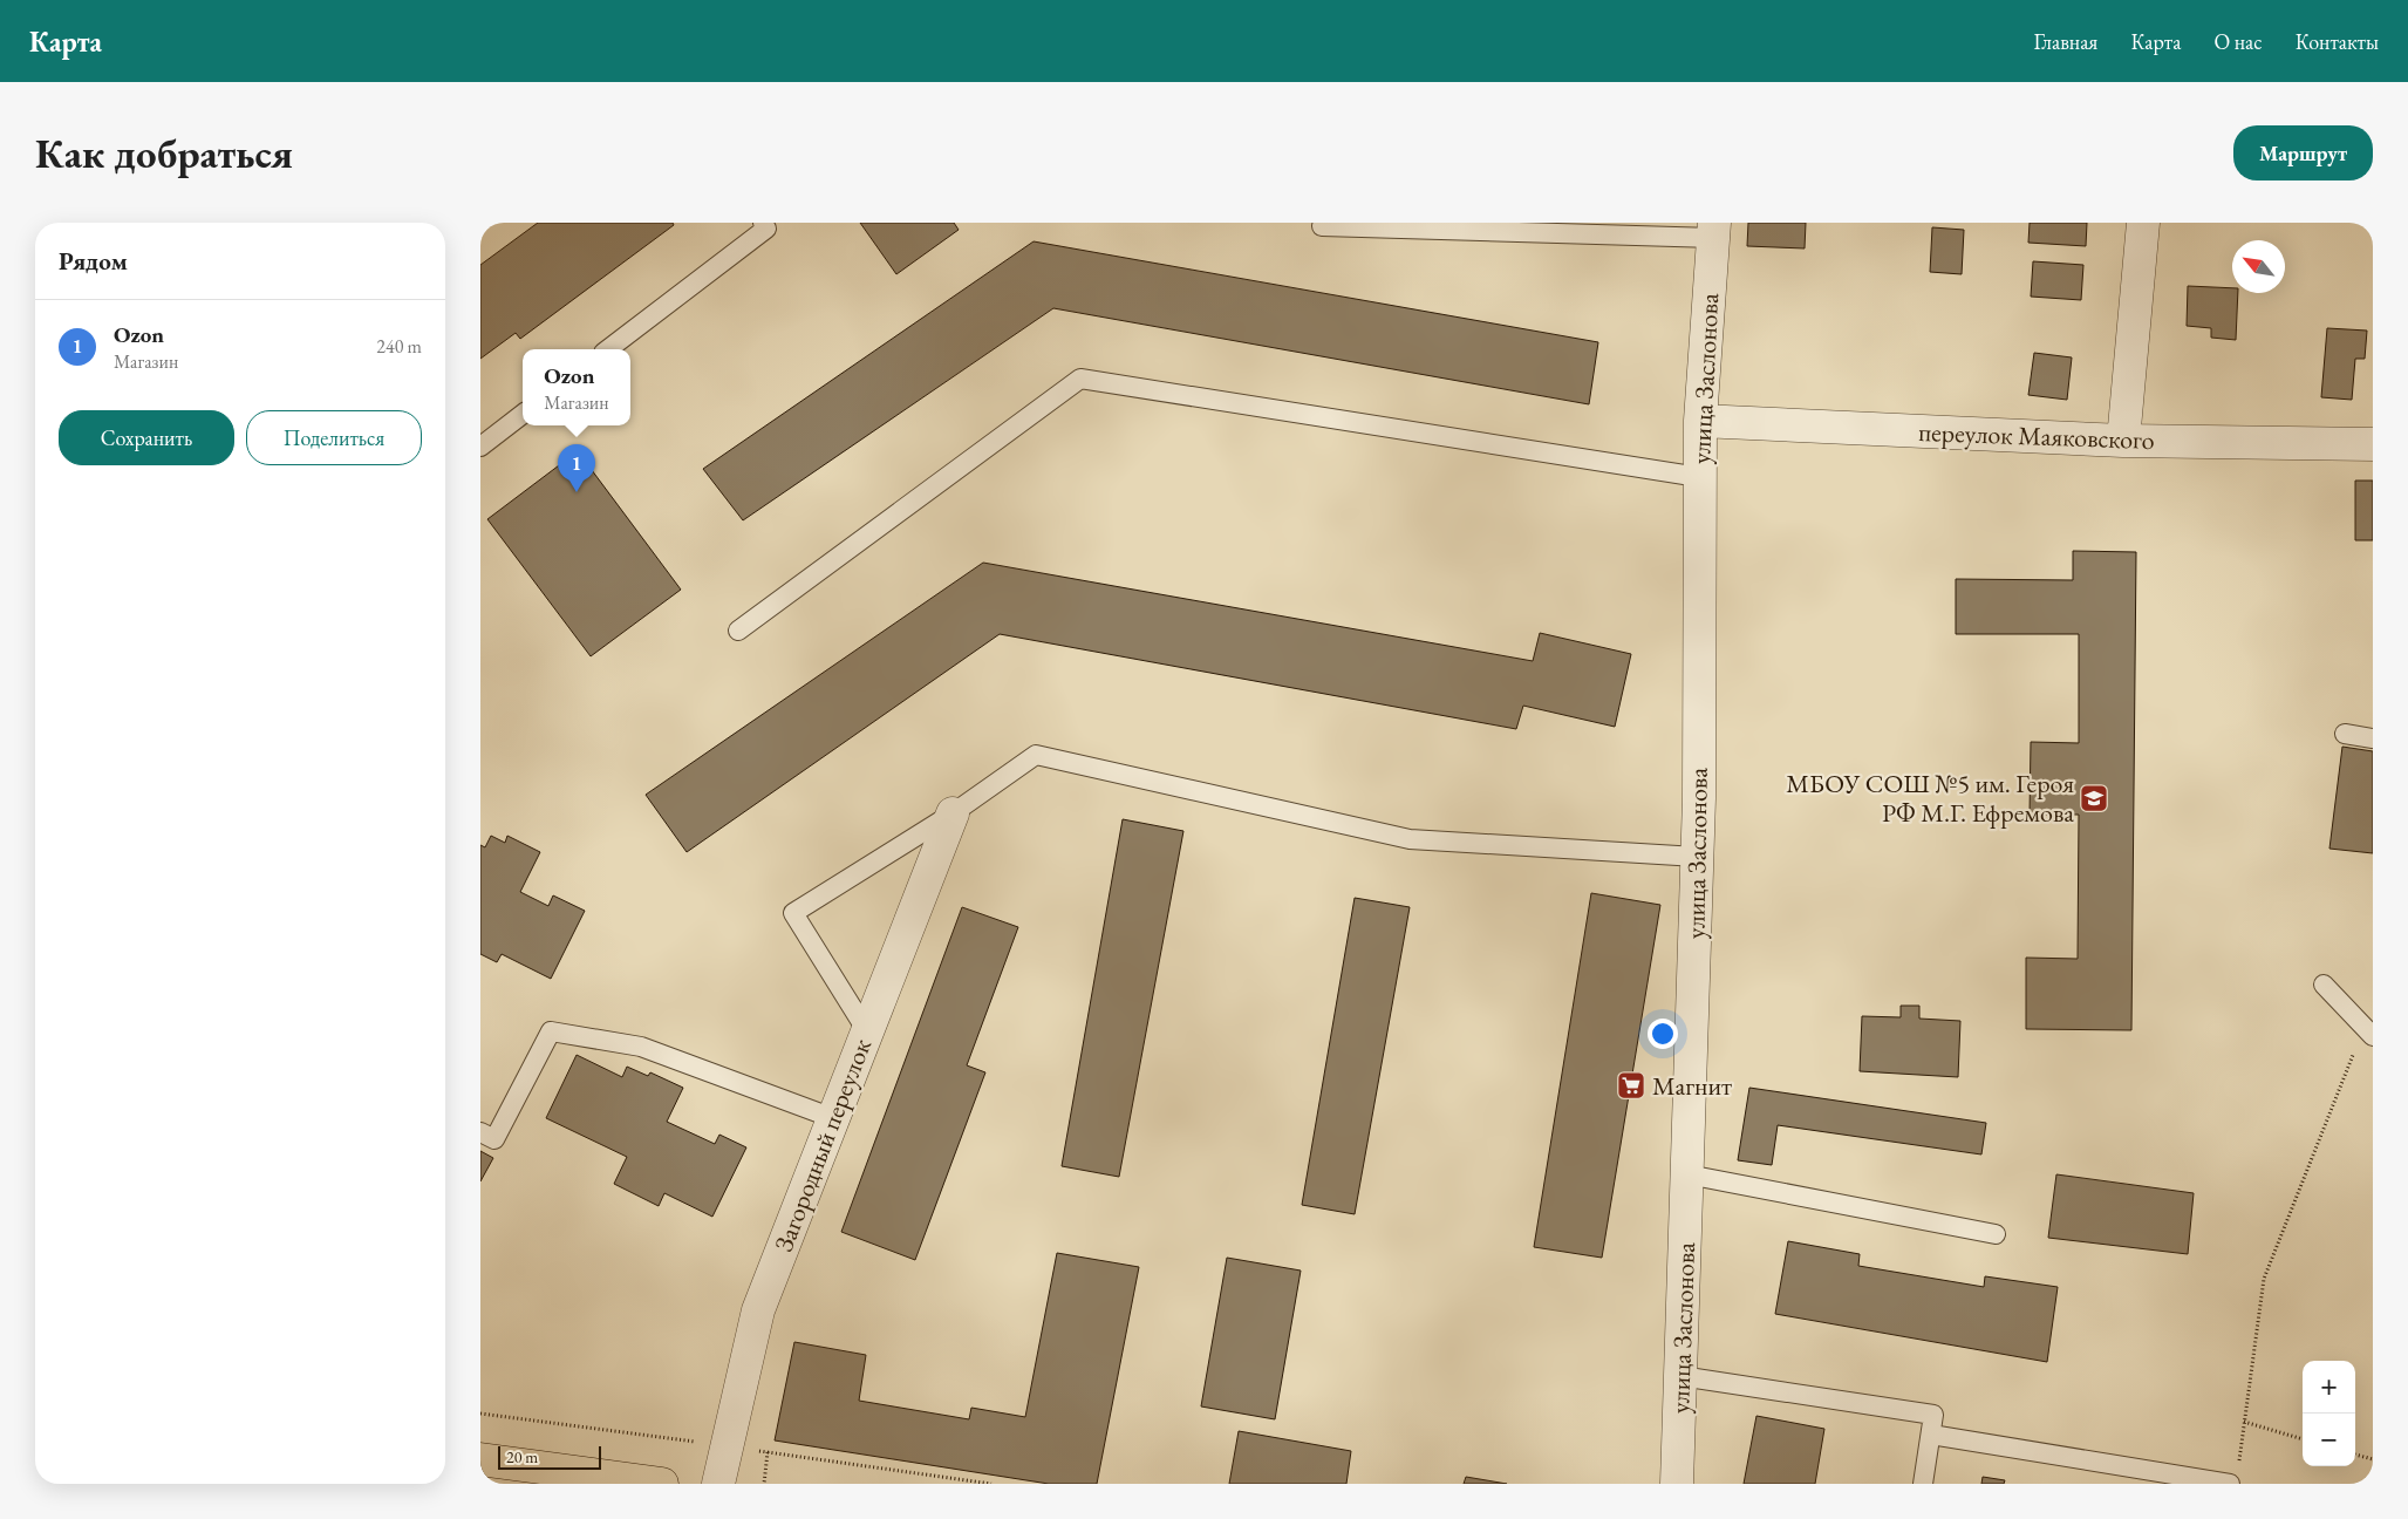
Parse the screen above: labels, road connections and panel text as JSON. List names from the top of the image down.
{
  "streets": {
    "street": ["улица Заслонова", "переулок Маяковского", "Загородный переулок"]
  },
  "crossings": [
    ["улица Заслонова", "переулок Маяковского"]
  ],
  "places": {
    "school or university": ["МБОУ СОШ №5 им. Героя РФ М.Г. Ефремова"],
    "supermarket": ["Магнит"]
  },
  "scale_bar": "20 m",
  "north": "top left",
  "page": {
    "header": "Карта",
    "nav": [
      "Главная",
      "Карта",
      "О нас",
      "Контакты"
    ],
    "buttons": [
      "Маршрут",
      ["Сохранить", "Поделиться"]
    ],
    "title": "Как добраться",
    "heading": "Рядом",
    "list": [
      {
        "mark": "1",
        "name": "Ozon",
        "note": "Магазин",
        "value": "240 m"
      }
    ],
    "popup": ["Ozon", "Магазин"],
    "pins": "1",
    "map_buttons": ["+", "−"],
    "scale": "20 m"
  }
}
